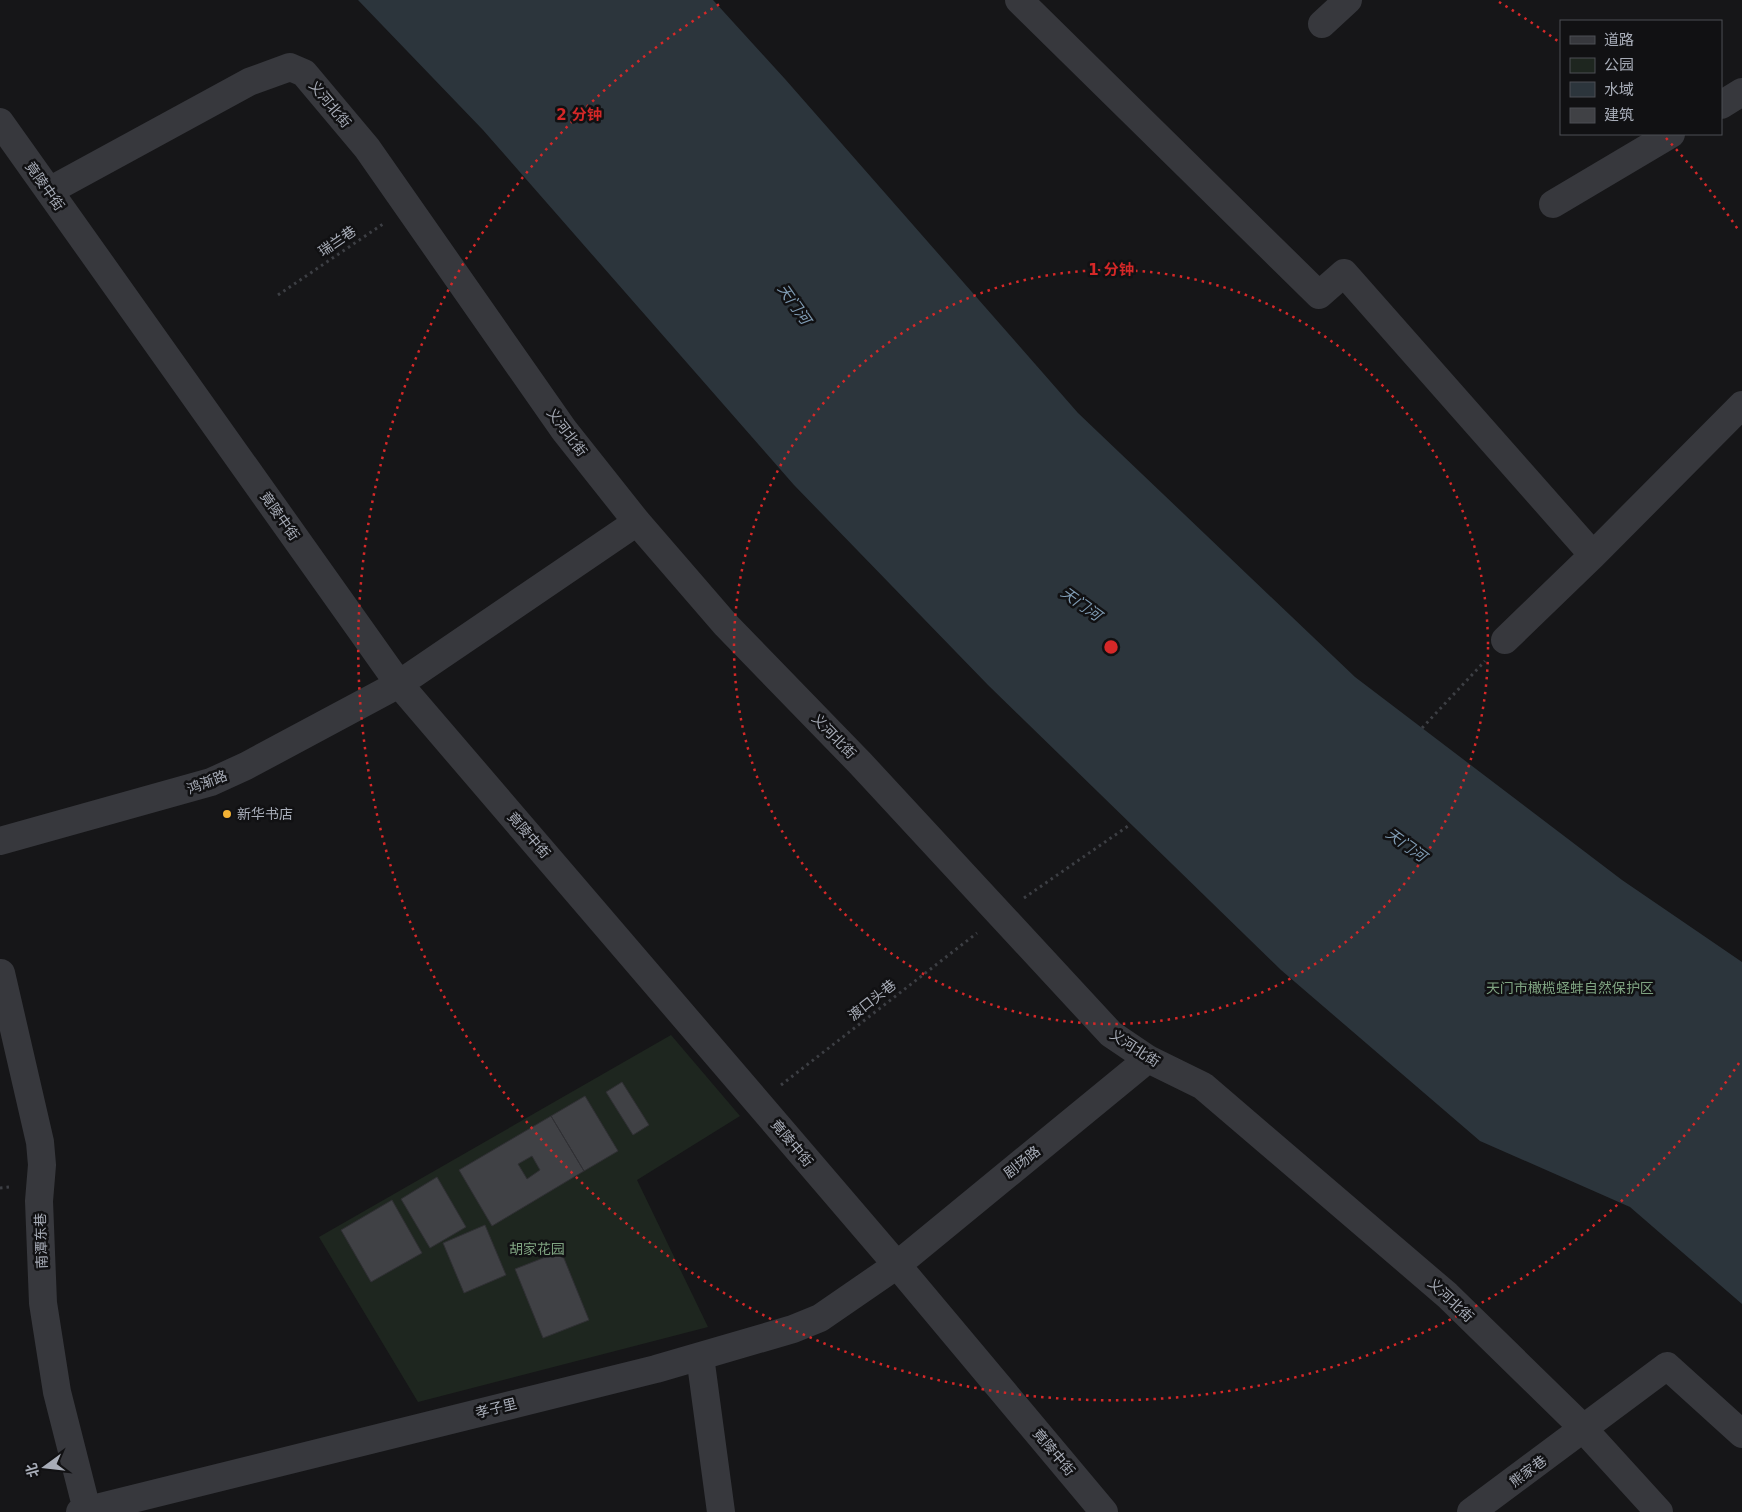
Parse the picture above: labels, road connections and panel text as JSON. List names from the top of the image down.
{
  "streets": {
    "street": [
      "义河北街",
      "竟陵中街",
      "鸿渐路",
      "剧场路",
      "南潭东巷",
      "孝子里",
      "熊家巷"
    ],
    "path": ["瑞兰巷", "渡口头巷"]
  },
  "crossings": [
    ["义河北街", "竟陵中街"],
    ["义河北街", "瑞兰巷"],
    ["义河北街", "鸿渐路"],
    ["义河北街", "渡口头巷"],
    ["义河北街", "剧场路"],
    ["义河北街", "熊家巷"],
    ["竟陵中街", "鸿渐路"],
    ["竟陵中街", "渡口头巷"],
    ["竟陵中街", "剧场路"],
    ["竟陵中街", "孝子里"],
    ["剧场路", "孝子里"],
    ["南潭东巷", "孝子里"]
  ],
  "water": ["天门河"],
  "parks": ["天门市橄榄蛏蚌自然保护区", "胡家花园"],
  "places": ["新华书店"],
  "legend": [
    "道路",
    "公园",
    "水域",
    "建筑"
  ],
  "north": "left",
  "rings": ["2 分钟", "1 分钟"]
}
